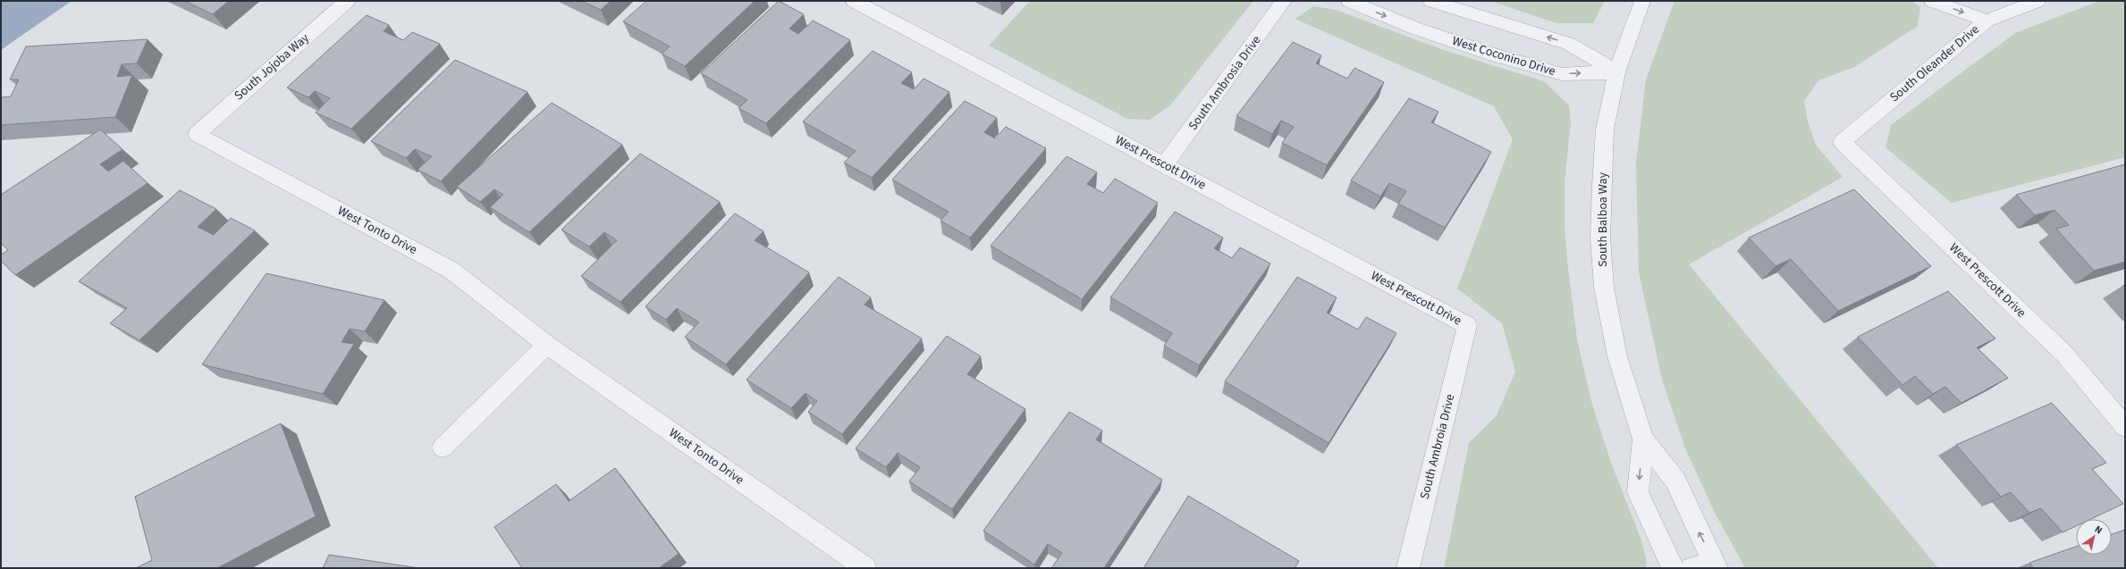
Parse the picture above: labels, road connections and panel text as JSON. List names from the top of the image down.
{
  "streets": {
    "street": [
      "West Coconino Drive",
      "South Oleander Drive",
      "South Jojoba Way",
      "South Ambrosia Drive",
      "West Prescott Drive",
      "South Balboa Way",
      "West Tonto Drive",
      "South Ambroia Drive"
    ]
  },
  "crossings": [
    ["West Coconino Drive", "South Balboa Way"],
    ["South Oleander Drive", "West Prescott Drive"],
    ["South Jojoba Way", "West Tonto Drive"],
    ["South Ambrosia Drive", "West Prescott Drive"],
    ["West Prescott Drive", "South Ambroia Drive"]
  ],
  "north": "top right"
}
